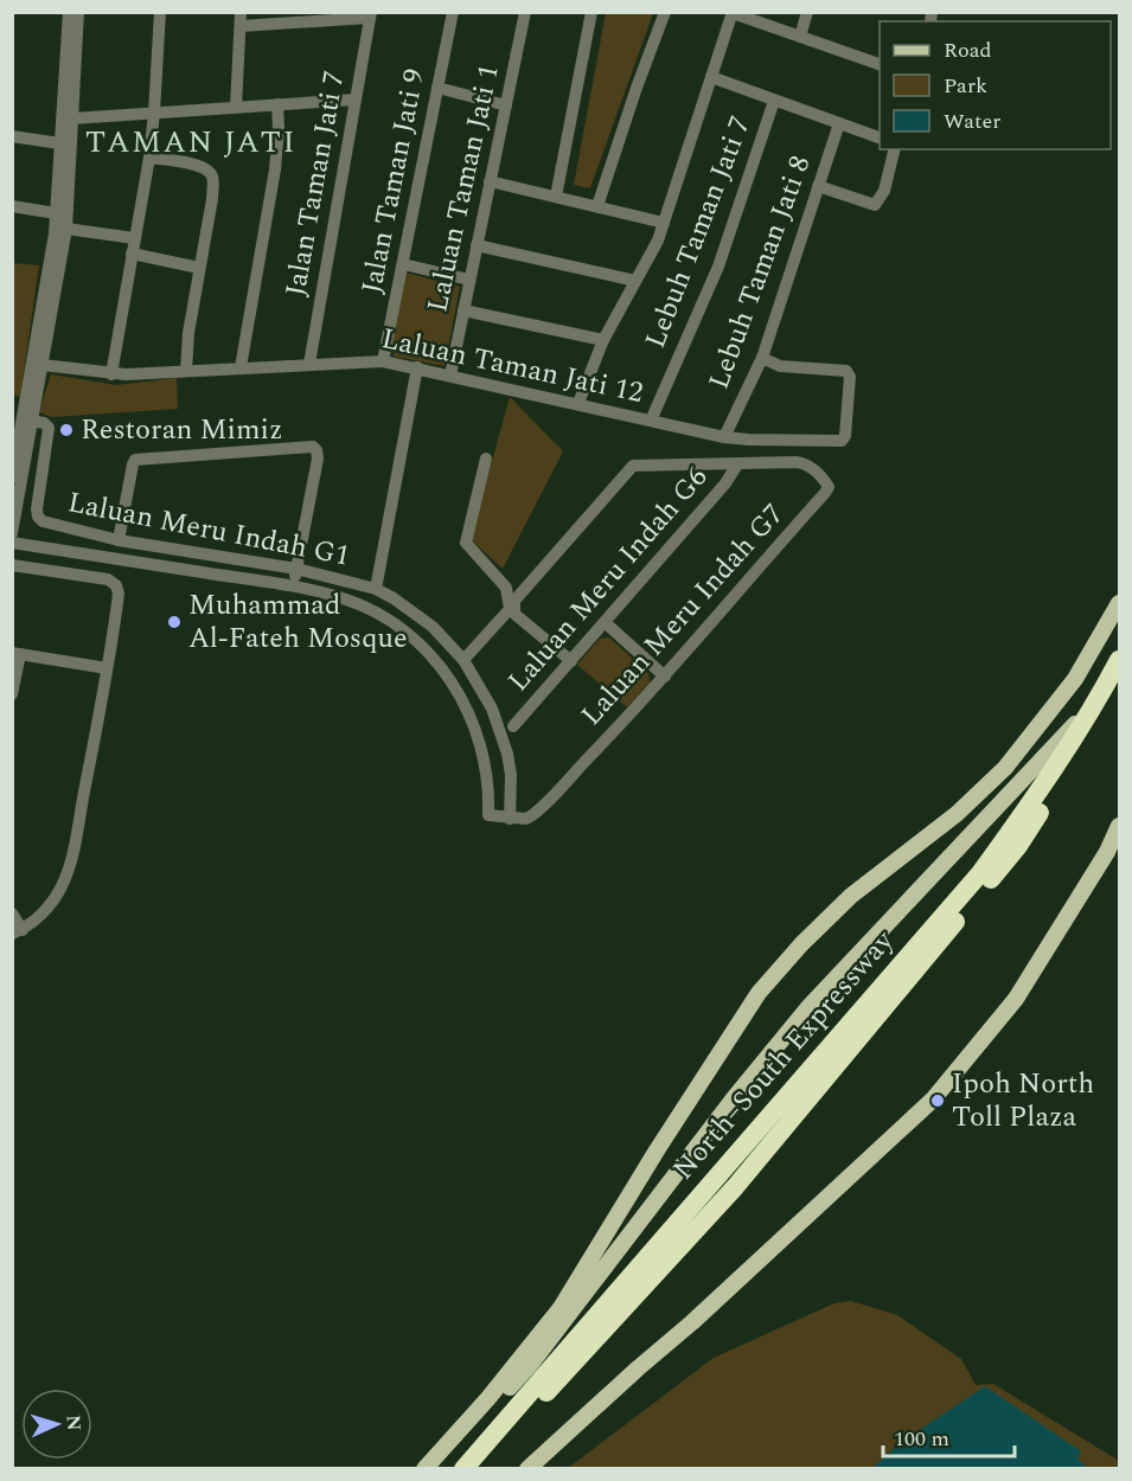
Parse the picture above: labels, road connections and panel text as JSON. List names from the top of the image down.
{
  "streets": {
    "highway": ["North–South Expressway"],
    "street": [
      "Jalan Taman Jati 9",
      "Jalan Taman Jati 7",
      "Laluan Taman Jati 1",
      "Lebuh Taman Jati 7",
      "Lebuh Taman Jati 8",
      "Laluan Taman Jati 12",
      "Laluan Meru Indah G1",
      "Laluan Meru Indah G6",
      "Laluan Meru Indah G7"
    ]
  },
  "crossings": [
    ["Jalan Taman Jati 9", "Laluan Taman Jati 12"],
    ["Jalan Taman Jati 7", "Laluan Taman Jati 12"],
    ["Laluan Taman Jati 1", "Laluan Taman Jati 12"],
    ["Lebuh Taman Jati 7", "Laluan Taman Jati 12"],
    ["Lebuh Taman Jati 8", "Laluan Taman Jati 12"],
    ["Laluan Meru Indah G1", "Laluan Meru Indah G7"],
    ["Laluan Meru Indah G6", "Laluan Meru Indah G7"]
  ],
  "districts": ["TAMAN JATI"],
  "places": ["Restoran Mimiz", "Muhammad Al-Fateh Mosque", "Ipoh North Toll Plaza"],
  "legend": ["Road", "Park", "Water"],
  "scale_bar": "100 m",
  "north": "right"
}
